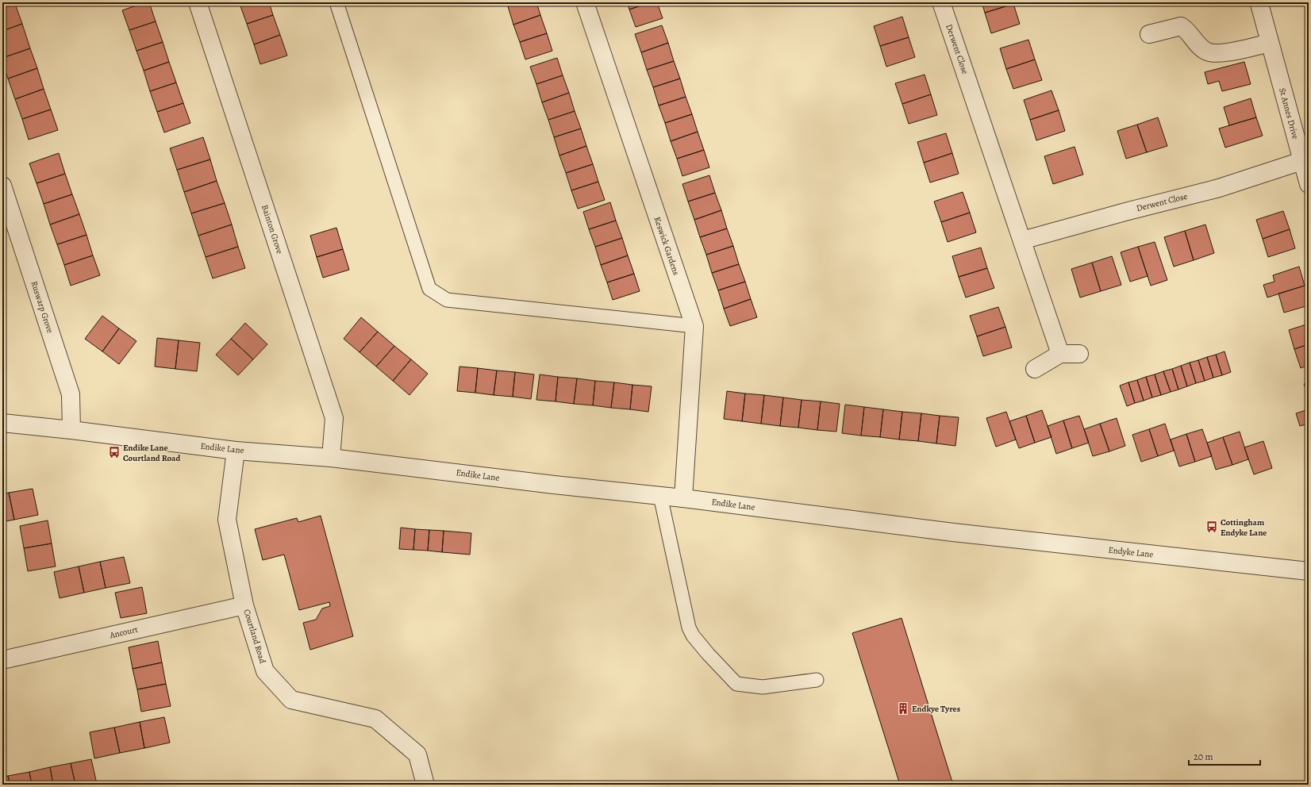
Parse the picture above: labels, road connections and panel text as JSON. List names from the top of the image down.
{
  "streets": {
    "street": [
      "Derwent Close",
      "St Annes Drive",
      "Bainton Grove",
      "Keswick Gardens",
      "Ruswarp Grove",
      "Endike Lane",
      "Endyke Lane",
      "Ancourt",
      "Courtland Road"
    ]
  },
  "crossings": [
    ["Derwent Close", "St Annes Drive"],
    ["Bainton Grove", "Endike Lane"],
    ["Keswick Gardens", "Endike Lane"],
    ["Ruswarp Grove", "Endike Lane"],
    ["Endike Lane", "Endyke Lane"],
    ["Endike Lane", "Courtland Road"],
    ["Ancourt", "Courtland Road"]
  ],
  "places": {
    "bus stop": ["Endike Lane Courtland Road", "Cottingham Endyke Lane"],
    "building": ["Endkye Tyres"]
  },
  "scale_bar": "20 m"
}
